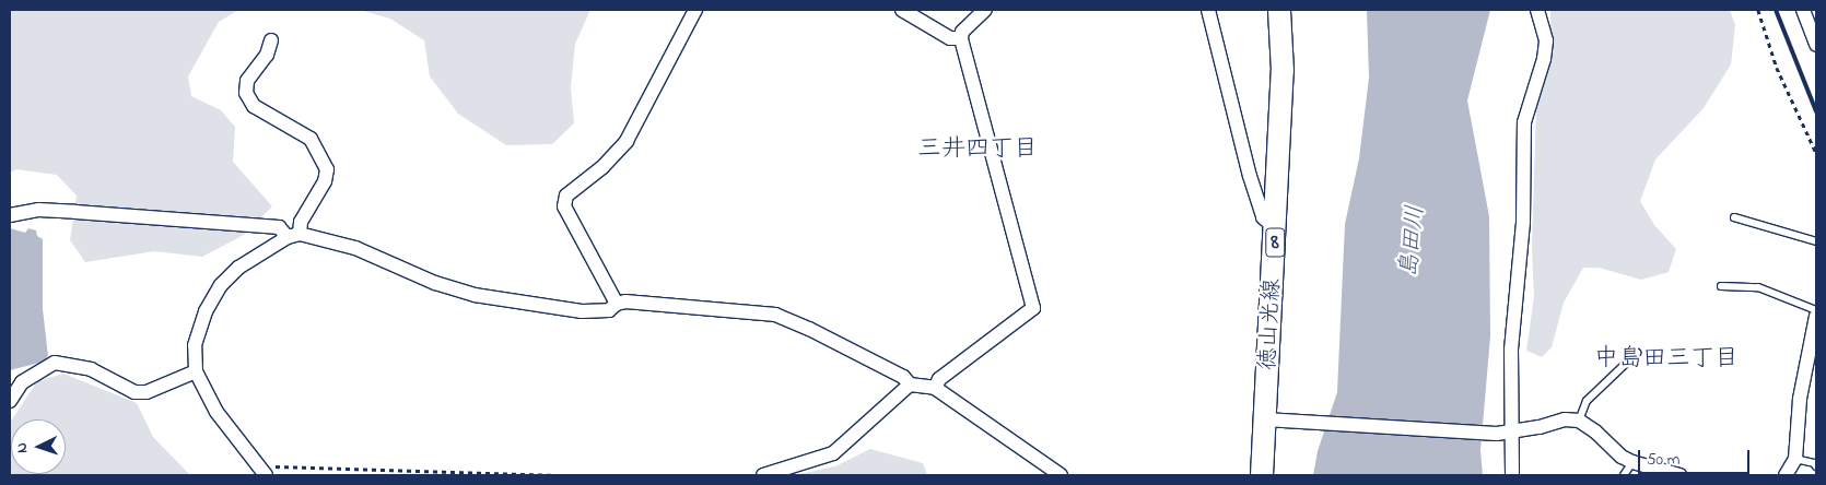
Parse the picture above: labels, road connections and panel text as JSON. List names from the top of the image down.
{
  "streets": {
    "main road": ["8", "徳山光線"]
  },
  "districts": ["三井四丁目", "中島田三丁目"],
  "water": ["島田川"],
  "scale_bar": "50 m",
  "north": "left"
}
